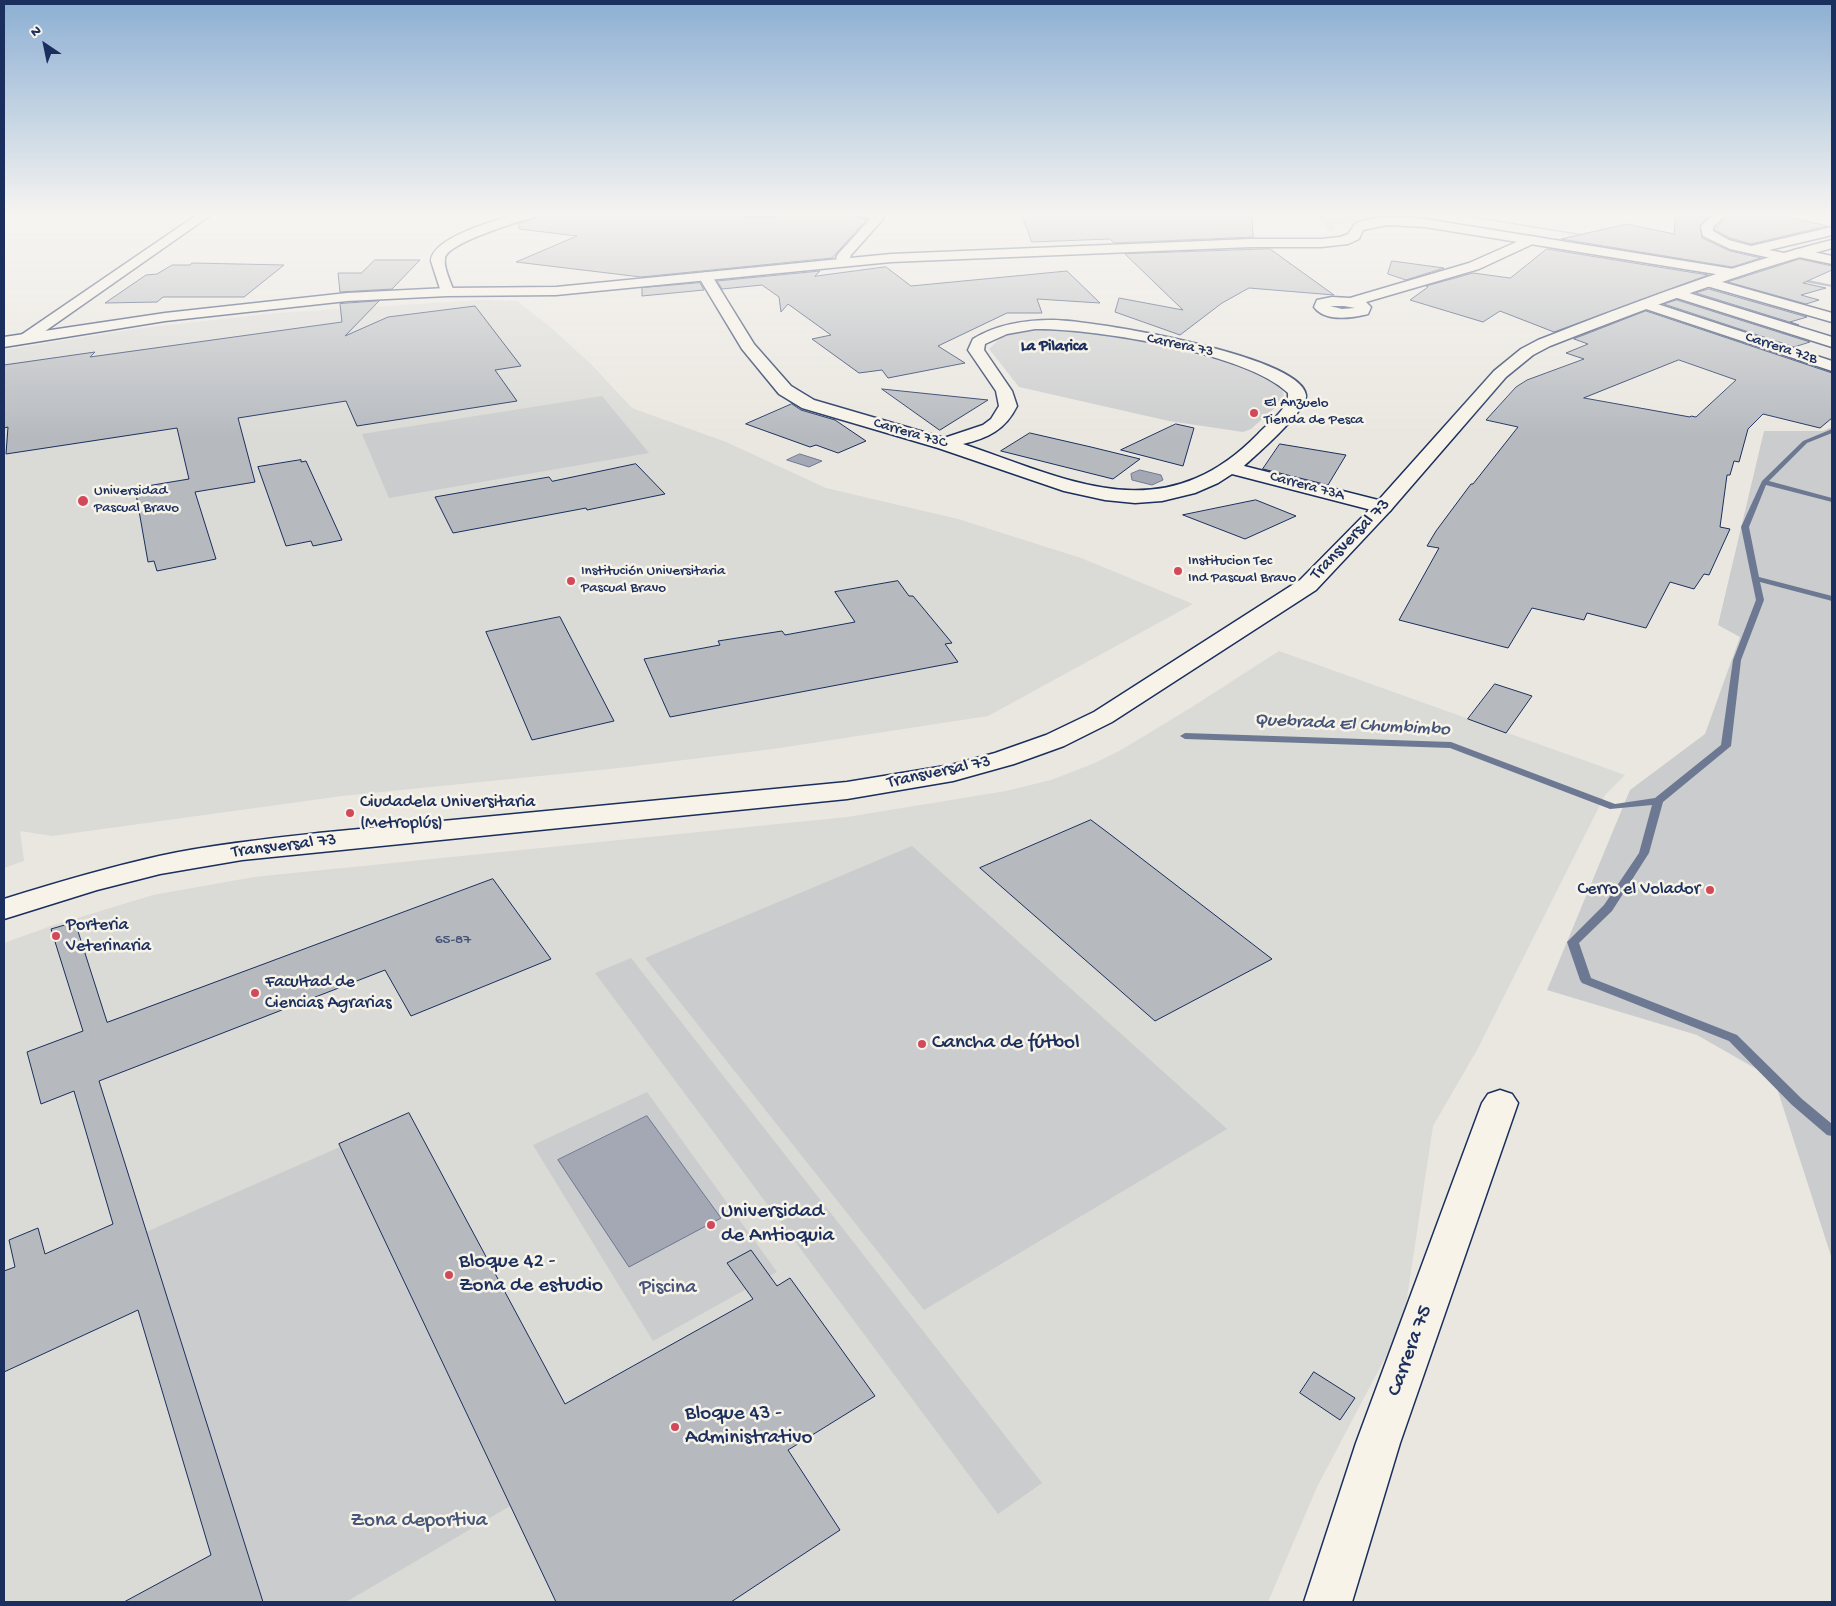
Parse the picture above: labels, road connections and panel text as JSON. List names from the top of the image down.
{
  "streets": {
    "street": [
      "Carrera 73",
      "Carrera 72B",
      "Carrera 73C",
      "Carrera 73A",
      "Transversal 73",
      "Carrera 75"
    ]
  },
  "crossings": [
    ["Carrera 73", "Carrera 73C"],
    ["Carrera 72B", "Transversal 73"],
    ["Carrera 73C", "Carrera 73A"],
    ["Carrera 73A", "Transversal 73"]
  ],
  "districts": ["La Pilarica"],
  "water": ["Quebrada El Chumbimbo"],
  "parks": ["Piscina", "Zona deportiva"],
  "places": [
    "El Anzuelo Tienda de Pesca",
    "Universidad Pascual Bravo",
    "Institucion Tec Ind Pascual Bravo",
    "Institución Universitaria Pascual Bravo",
    "Ciudadela Universitaria (Metroplús)",
    "Cerro el Volador",
    "Porteria Veterinaria",
    "Facultad de Ciencias Agrarias",
    "Cancha de fútbol",
    "Universidad de Antioquia",
    "Bloque 42 - Zona de estudio",
    "Bloque 43 - Administrativo"
  ],
  "house_numbers": ["65-87"],
  "north": "top left"
}
